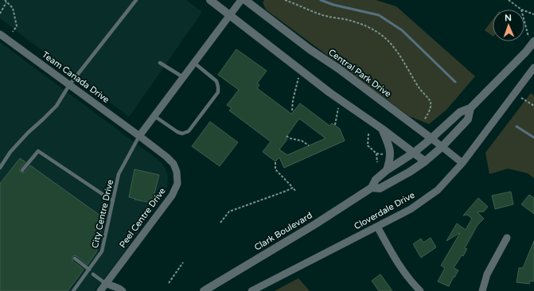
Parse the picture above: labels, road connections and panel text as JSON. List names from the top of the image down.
{
  "streets": {
    "street": [
      "Central Park Drive",
      "Team Canada Drive",
      "Cloverdale Drive",
      "Peel Centre Drive",
      "Clark Boulevard"
    ],
    "lane": ["City Centre Drive"]
  },
  "crossings": [
    ["Central Park Drive", "Cloverdale Drive"],
    ["Central Park Drive", "Clark Boulevard"],
    ["Team Canada Drive", "City Centre Drive"],
    ["Team Canada Drive", "Peel Centre Drive"],
    ["City Centre Drive", "Peel Centre Drive"]
  ],
  "north": "top"
}
